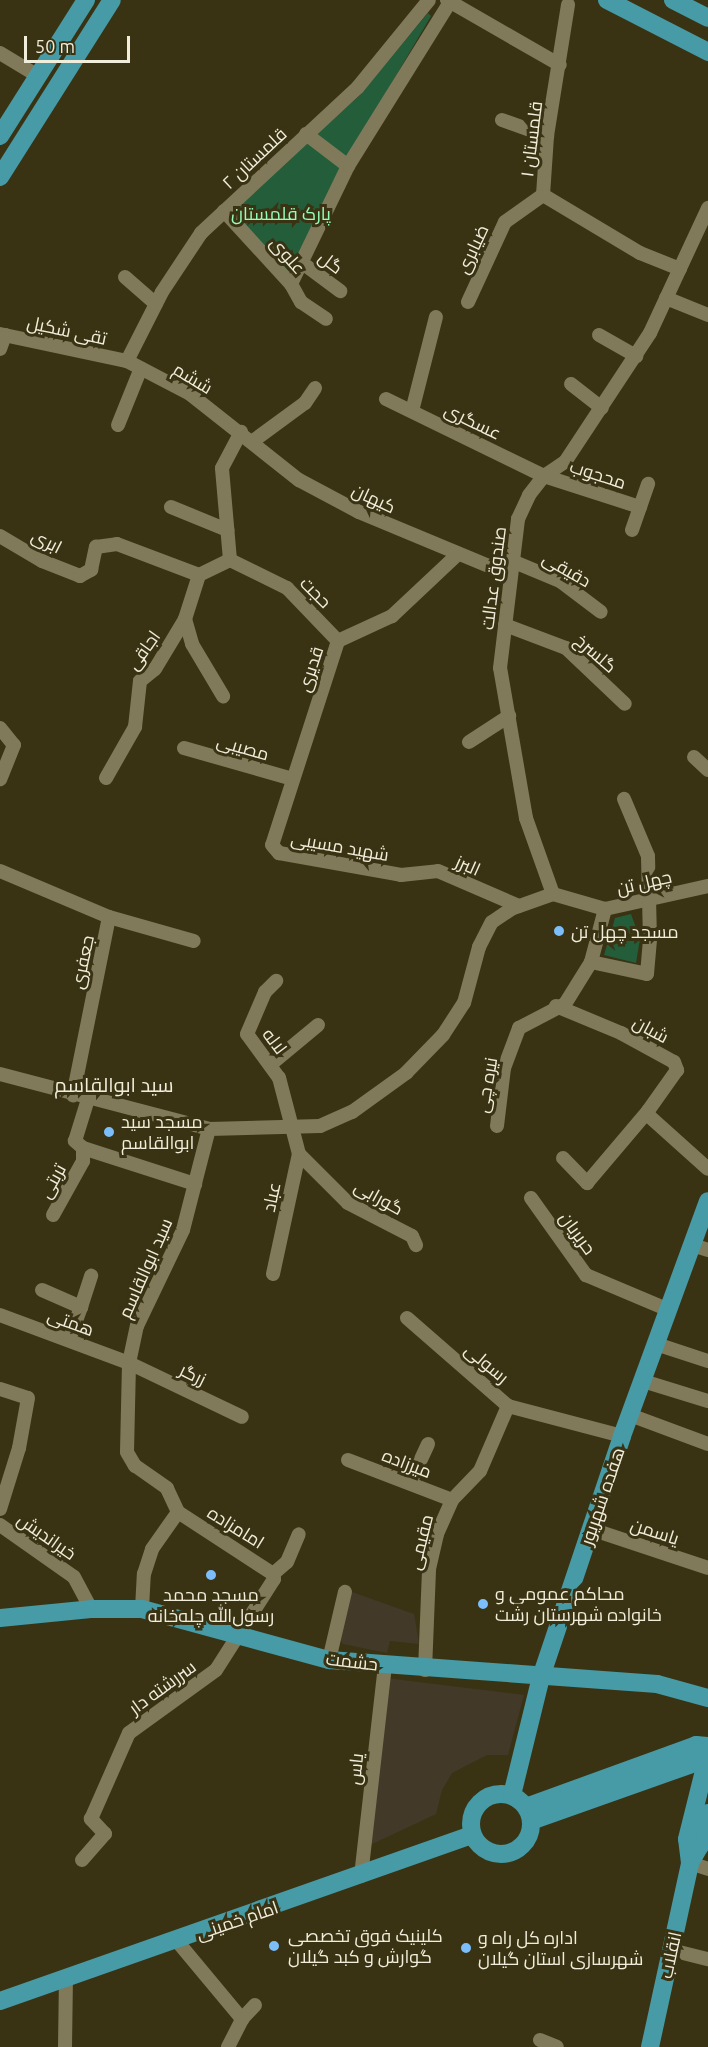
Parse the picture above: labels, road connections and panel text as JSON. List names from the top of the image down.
{
  "streets": {
    "main road": [
      "هفده شهریور",
      "حشمت",
      "امام خمینی",
      "انقلاب"
    ],
    "street": [
      "قلمستان ۱",
      "قلمستان ۲",
      "ضیابری",
      "علوی",
      "گل",
      "تقی شکیل",
      "ششم",
      "عسگری",
      "محجوب",
      "کیهان",
      "ابری",
      "دقیقی",
      "صندوق عدالت",
      "حجت",
      "اجاقی",
      "گلسرخ",
      "قدیری",
      "مصیبی",
      "شهید مسیبی",
      "البرز",
      "چهل تن",
      "جعفری",
      "شبان",
      "لاله",
      "نیره چی",
      "تربتی",
      "عباد",
      "گورابی",
      "حریریان",
      "سید ابوالقاسم",
      "همتی",
      "رسولی",
      "زرگر",
      "میرزاده",
      "امامزاده",
      "یاسمن",
      "خیراندیش",
      "مقیمی",
      "سررشته دار",
      "یاس"
    ]
  },
  "crossings": [
    ["قلمستان ۱", "ضیابری"],
    ["قلمستان ۱", "صندوق عدالت"],
    ["قلمستان ۲", "علوی"],
    ["قلمستان ۲", "تقی شکیل"],
    ["قلمستان ۲", "ششم"],
    ["تقی شکیل", "ششم"],
    ["ششم", "کیهان"],
    ["عسگری", "محجوب"],
    ["عسگری", "صندوق عدالت"],
    ["محجوب", "صندوق عدالت"],
    ["کیهان", "صندوق عدالت"],
    ["کیهان", "قدیری"],
    ["ابری", "اجاقی"],
    ["دقیقی", "صندوق عدالت"],
    ["صندوق عدالت", "گلسرخ"],
    ["صندوق عدالت", "چهل تن"],
    ["حجت", "قدیری"],
    ["قدیری", "مصیبی"],
    ["قدیری", "شهید مسیبی"],
    ["شهید مسیبی", "البرز"],
    ["چهل تن", "نیره چی"],
    ["شبان", "نیره چی"],
    ["لاله", "عباد"],
    ["عباد", "گورابی"],
    ["حریریان", "هفده شهریور"],
    ["سید ابوالقاسم", "همتی"],
    ["سید ابوالقاسم", "زرگر"],
    ["سید ابوالقاسم", "امامزاده"],
    ["همتی", "زرگر"],
    ["رسولی", "هفده شهریور"],
    ["رسولی", "مقیمی"],
    ["میرزاده", "مقیمی"],
    ["هفده شهریور", "یاسمن"],
    ["هفده شهریور", "حشمت"],
    ["هفده شهریور", "امام خمینی"],
    ["خیراندیش", "حشمت"],
    ["مقیمی", "حشمت"],
    ["حشمت", "سررشته دار"],
    ["حشمت", "یاس"],
    ["یاس", "امام خمینی"]
  ],
  "districts": ["سید ابوالقاسم"],
  "parks": ["پارک قلمستان"],
  "places": [
    "مسجد چهل تن",
    "مسجد سید ابوالقاسم",
    "مسجد محمد رسول‌‌الله چله‌خانه",
    "محاکم عمومی و خانواده شهرستان رشت",
    "کلینیک فوق تخصصی گوارش و کبد گیلان",
    "اداره کل راه و شهرسازی استان گیلان"
  ],
  "scale_bar": "50 m"
}
